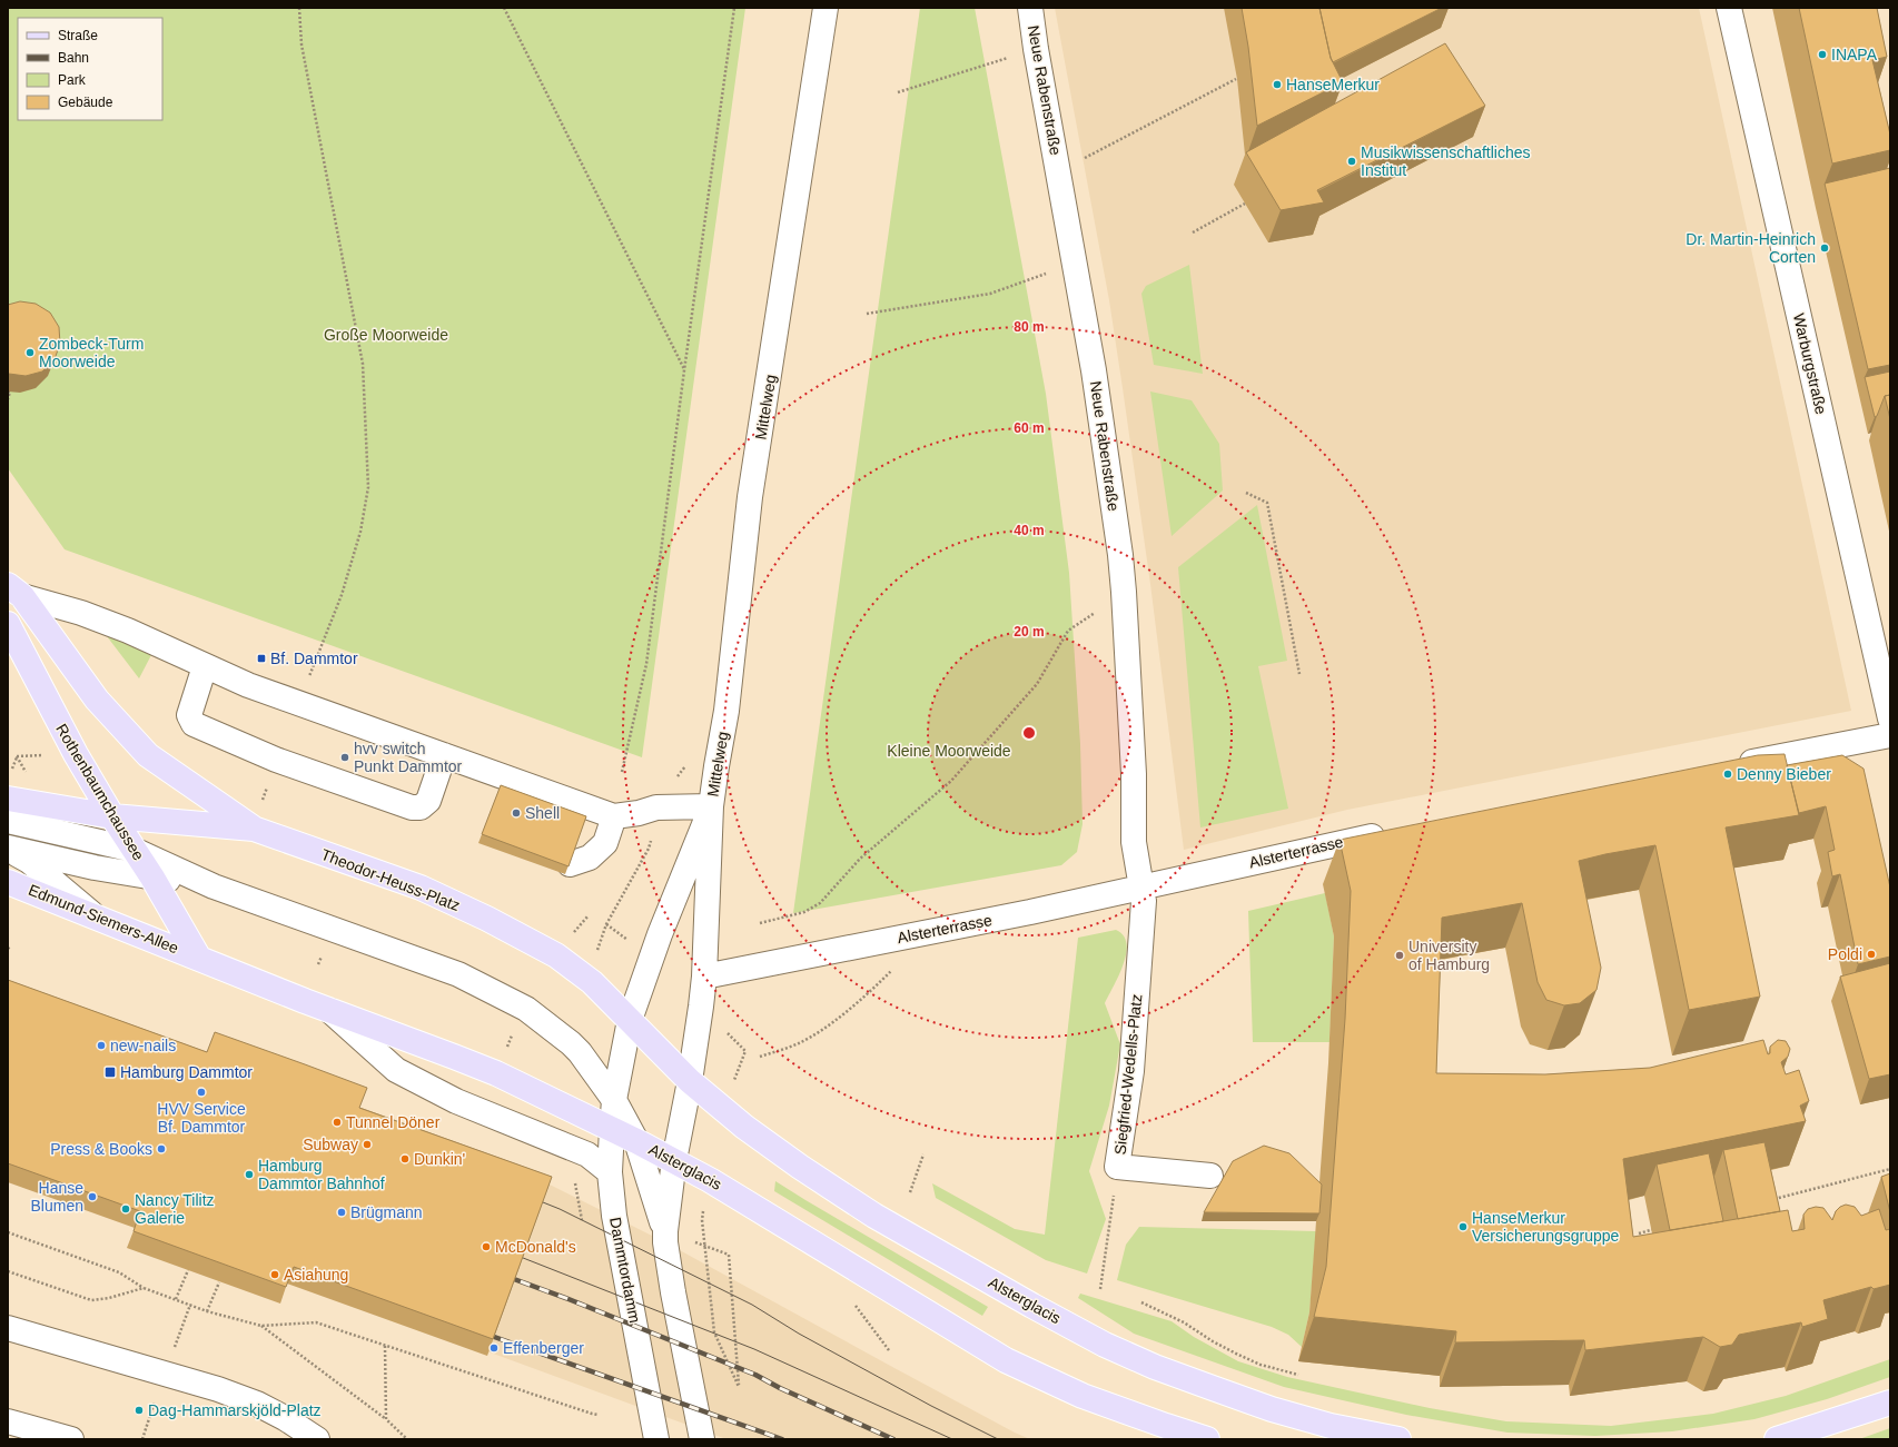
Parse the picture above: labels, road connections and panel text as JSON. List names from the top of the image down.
{
  "streets": {
    "main road": [
      "Rothenbaumchaussee",
      "Theodor-Heuss-Platz",
      "Edmund-Siemers-Allee",
      "Alsterglacis"
    ],
    "street": [
      "Neue Rabenstraße",
      "Warburgstraße",
      "Mittelweg",
      "Alsterterrasse",
      "Siegfried-Wedells-Platz",
      "Dammtordamm"
    ]
  },
  "crossings": [
    ["Neue Rabenstraße", "Alsterterrasse"],
    ["Neue Rabenstraße", "Siegfried-Wedells-Platz"],
    ["Mittelweg", "Alsterterrasse"],
    ["Mittelweg", "Theodor-Heuss-Platz"],
    ["Mittelweg", "Alsterglacis"],
    ["Mittelweg", "Dammtordamm"],
    ["Rothenbaumchaussee", "Theodor-Heuss-Platz"],
    ["Rothenbaumchaussee", "Edmund-Siemers-Allee"],
    ["Alsterterrasse", "Siegfried-Wedells-Platz"],
    ["Theodor-Heuss-Platz", "Alsterglacis"],
    ["Theodor-Heuss-Platz", "Dammtordamm"],
    ["Alsterglacis", "Dammtordamm"]
  ],
  "parks": ["Große Moorweide", "Kleine Moorweide"],
  "places": {
    "other": [
      "INAPA",
      "HanseMerkur",
      "Musikwissenschaftliches Institut",
      "Dr. Martin-Heinrich Corten",
      "Zombeck-Turm Moorweide",
      "hvv switch Punkt Dammtor",
      "Denny Bieber",
      "Shell",
      "Poldi",
      "University of Hamburg",
      "new-nails",
      "HVV Service Bf. Dammtor",
      "Tunnel Döner",
      "Subway",
      "Press & Books",
      "Dunkin'",
      "Hamburg Dammtor Bahnhof",
      "Hanse Blumen",
      "Nancy Tilitz Galerie",
      "Brügmann",
      "HanseMerkur Versicherungsgruppe",
      "McDonald's",
      "Asiahung",
      "Effenberger",
      "Dag-Hammarskjöld-Platz"
    ],
    "transit": ["Bf. Dammtor", "Hamburg Dammtor"]
  },
  "legend": [
    "Straße",
    "Bahn",
    "Park",
    "Gebäude"
  ],
  "rings": [
    "80 m",
    "60 m",
    "40 m",
    "20 m"
  ]
}
